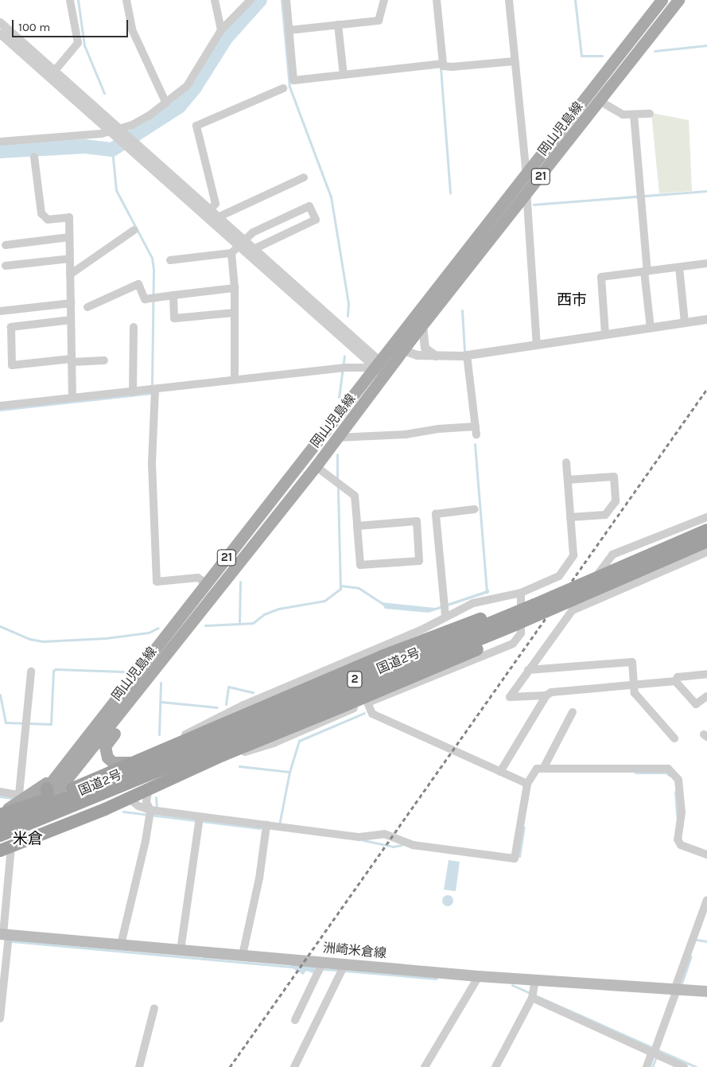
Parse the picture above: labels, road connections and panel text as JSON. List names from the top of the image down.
{
  "streets": {
    "highway": ["国道2号", "2"],
    "main road": ["岡山児島線", "21", "洲崎米倉線"]
  },
  "crossings": [
    ["岡山児島線", "国道2号"]
  ],
  "districts": ["西市", "米倉"],
  "scale_bar": "100 m"
}
